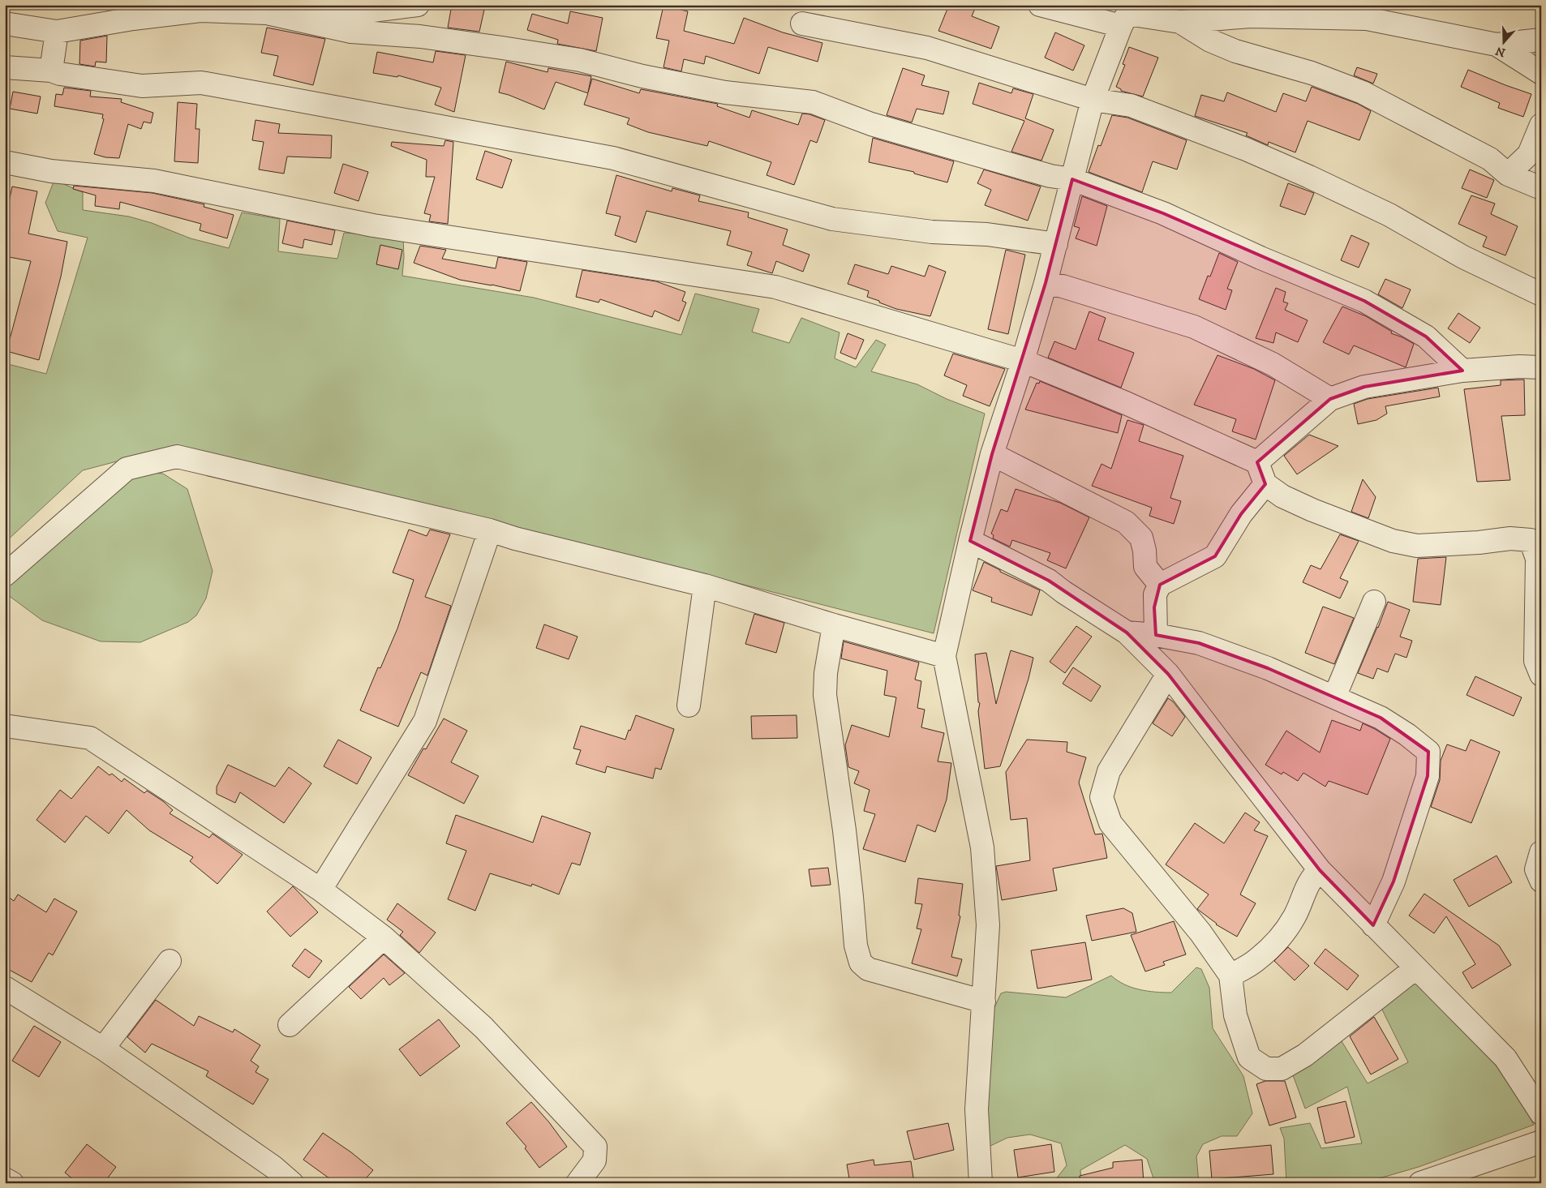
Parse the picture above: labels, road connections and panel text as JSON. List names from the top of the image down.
{
  "north": "bottom"
}
